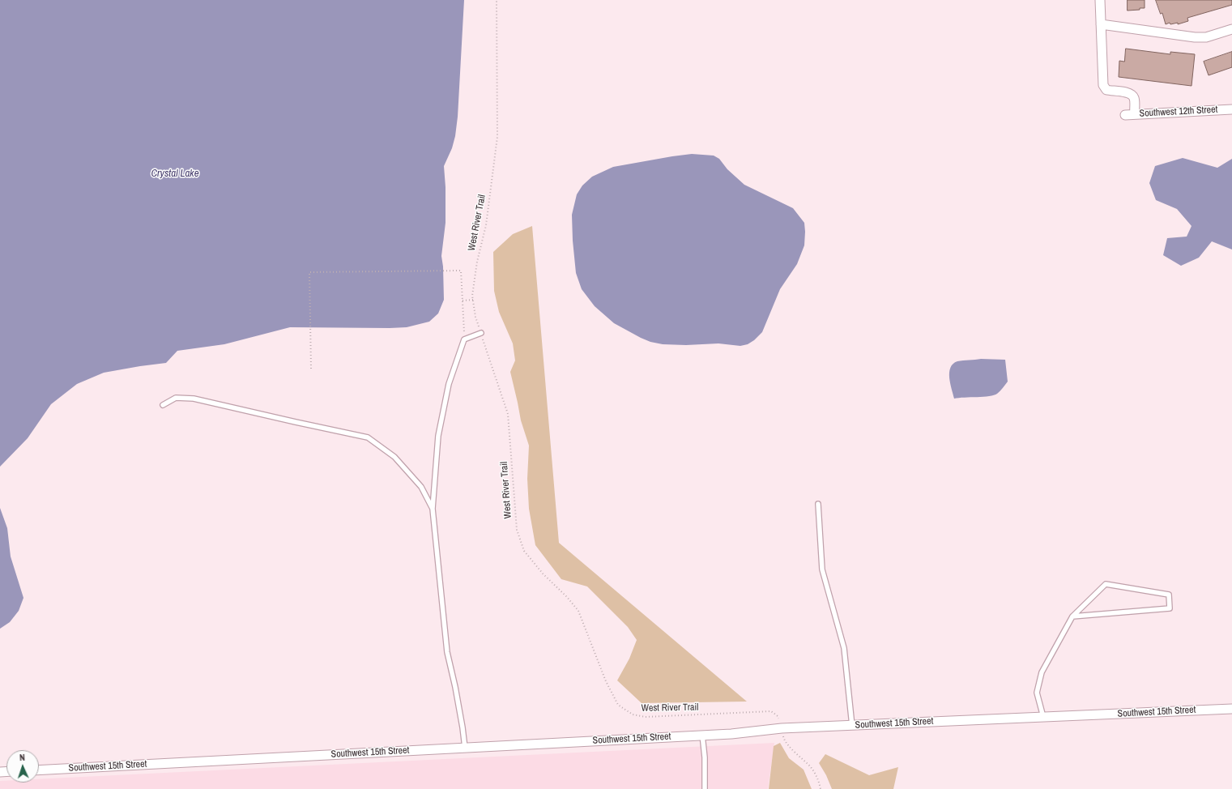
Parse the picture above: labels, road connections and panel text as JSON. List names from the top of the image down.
{
  "streets": {
    "street": ["Southwest 12th Street", "Southwest 15th Street"],
    "path": ["West River Trail"]
  },
  "crossings": [
    ["West River Trail", "Southwest 15th Street"]
  ],
  "water": ["Crystal Lake"],
  "north": "top"
}
